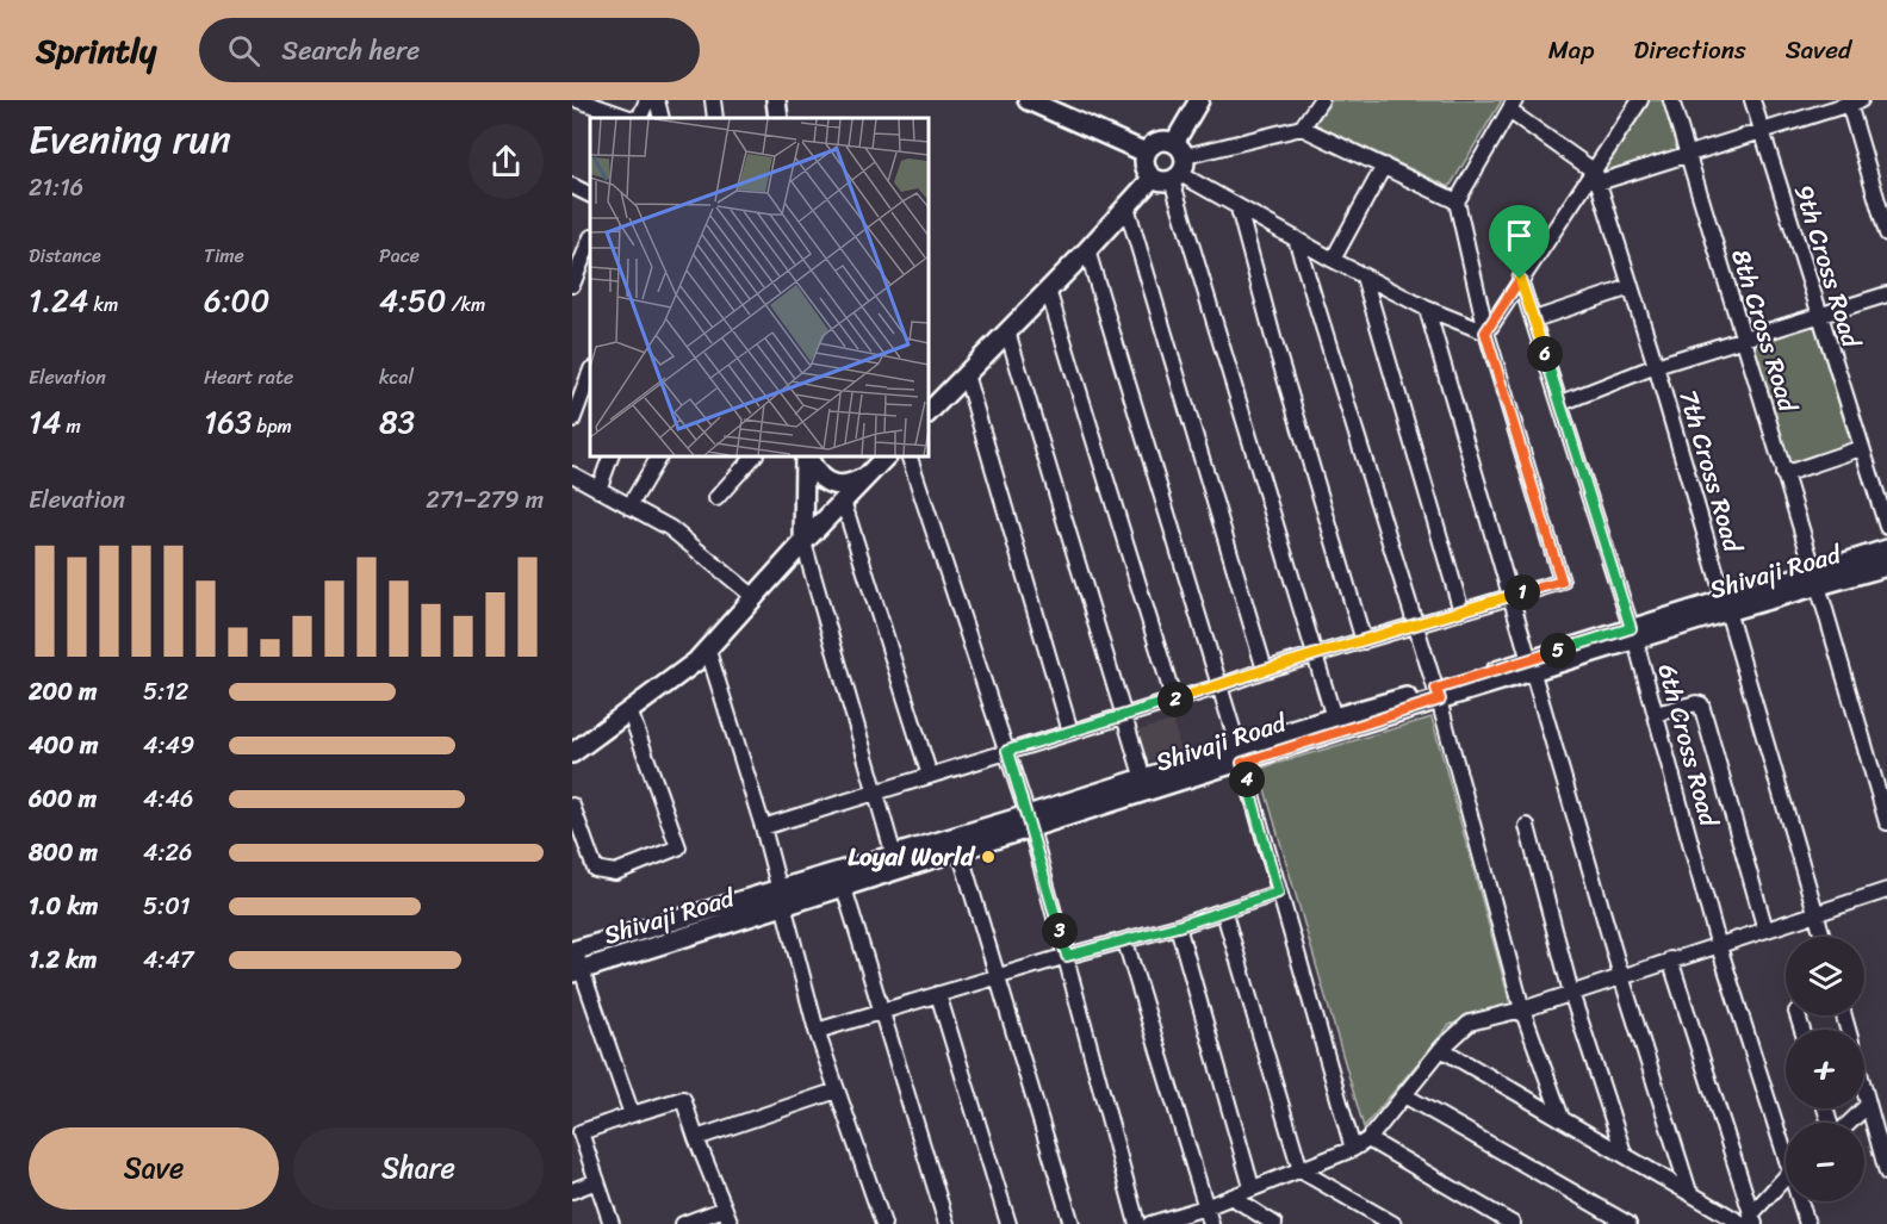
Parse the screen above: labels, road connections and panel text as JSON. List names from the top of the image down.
{
  "streets": {
    "street": [
      "9th Cross Road",
      "8th Cross Road",
      "7th Cross Road",
      "Shivaji Road",
      "6th Cross Road"
    ]
  },
  "crossings": [
    ["8th Cross Road", "Shivaji Road"],
    ["7th Cross Road", "Shivaji Road"],
    ["Shivaji Road", "6th Cross Road"]
  ],
  "places": ["Loyal World"],
  "page": {
    "header": "Sprintly",
    "search": "Search here",
    "nav": ["Map", "Directions", "Saved"],
    "heading": ["Evening run", "21:16"],
    "stats": [
      ["Distance", "1.24 km"],
      ["Time", "6:00"],
      ["Pace", "4:50 /km"],
      ["Elevation", "14 m"],
      ["Heart rate", "163 bpm"],
      ["kcal", "83"]
    ],
    "pins": [
      "6",
      "1",
      "5",
      "2",
      "4",
      "3"
    ],
    "chart": ["Elevation", "271–279 m"],
    "list": [
      {
        "name": "200 m",
        "note": "5:12"
      },
      {
        "name": "400 m",
        "note": "4:49"
      },
      {
        "name": "600 m",
        "note": "4:46"
      },
      {
        "name": "800 m",
        "note": "4:26"
      },
      {
        "name": "1.0 km",
        "note": "5:01"
      },
      {
        "name": "1.2 km",
        "note": "4:47"
      }
    ],
    "map_buttons": ["+", "−"],
    "buttons": ["Save", "Share"]
  }
}
